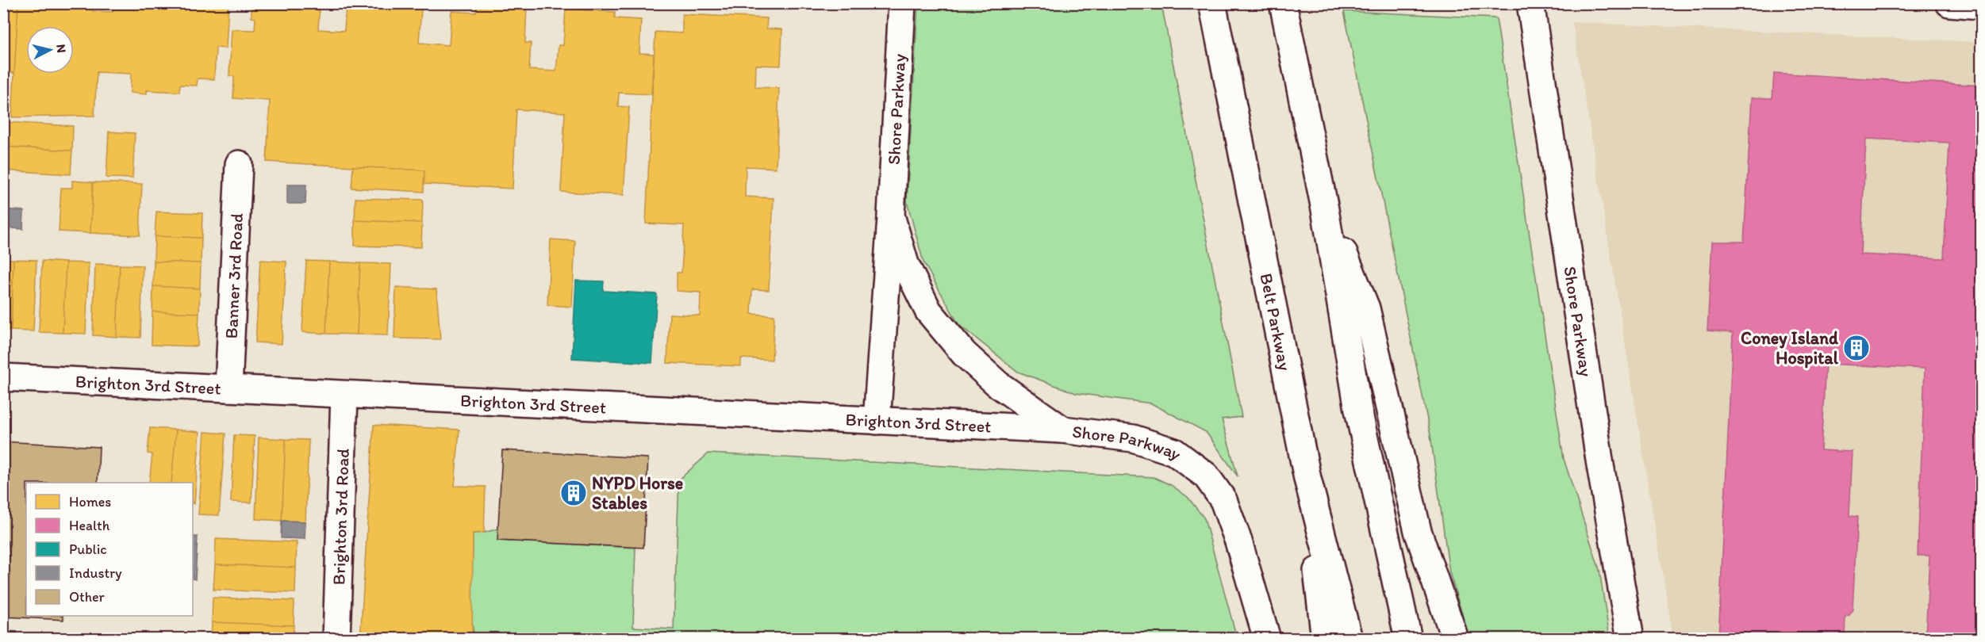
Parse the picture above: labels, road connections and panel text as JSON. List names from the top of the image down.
{
  "streets": {
    "main road": [
      "Shore Parkway",
      "Banner 3rd Road",
      "Belt Parkway",
      "Brighton 3rd Street",
      "Brighton 3rd Road"
    ]
  },
  "crossings": [
    ["Shore Parkway", "Brighton 3rd Street"],
    ["Banner 3rd Road", "Brighton 3rd Street"],
    ["Brighton 3rd Street", "Brighton 3rd Road"]
  ],
  "places": {
    "building": ["Coney Island Hospital", "NYPD Horse Stables"]
  },
  "legend": [
    "Homes",
    "Health",
    "Public",
    "Industry",
    "Other"
  ],
  "north": "right"
}
